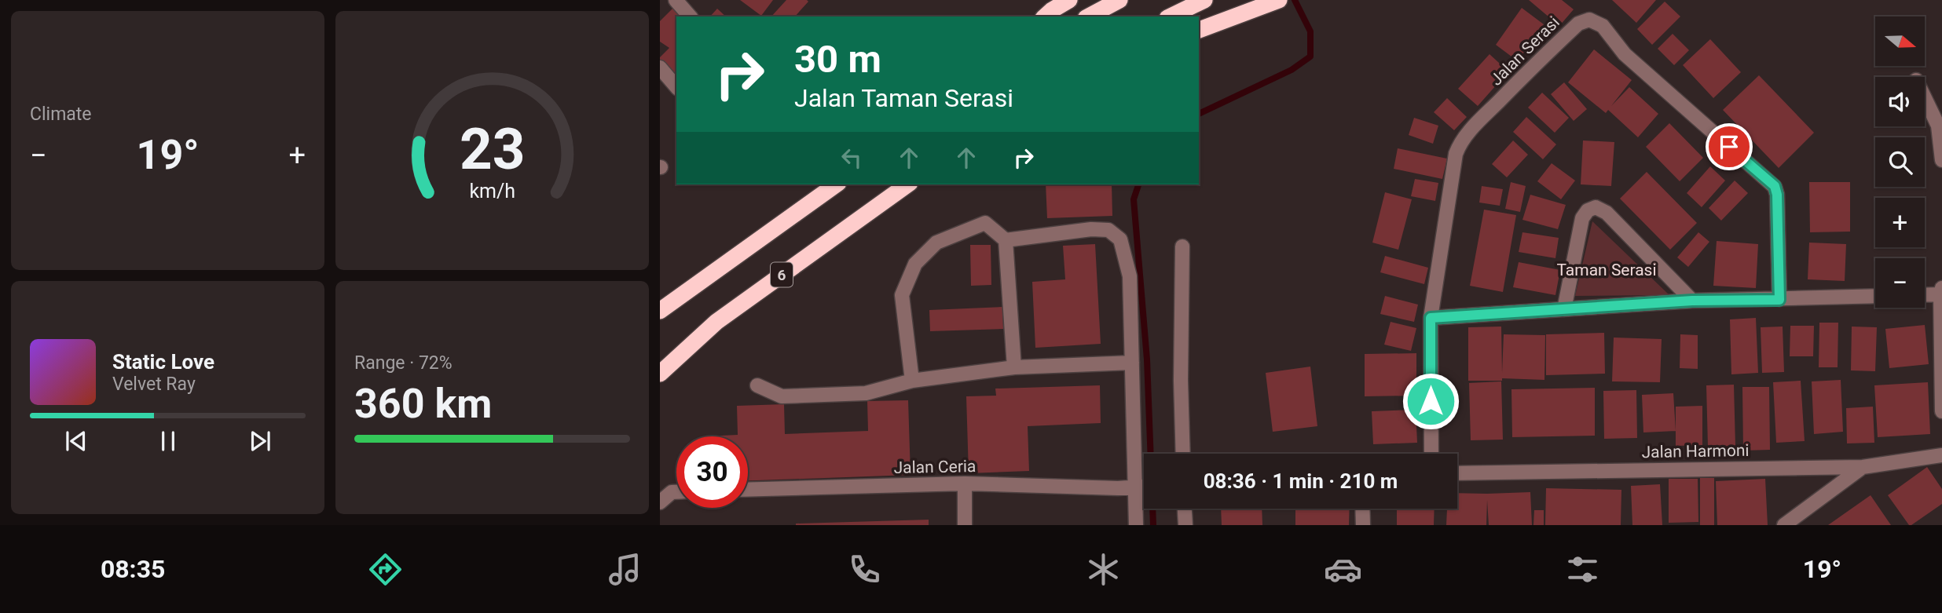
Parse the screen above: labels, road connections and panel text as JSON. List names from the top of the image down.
{
  "streets": {
    "highway": ["6"],
    "street": ["Jalan Serasi", "Jalan Harmoni", "Jalan Ceria"]
  },
  "parks": ["Taman Serasi"],
  "north": "right",
  "page": {
    "tile": [
      "Climate",
      ["Range · 72%", "360 km"]
    ],
    "map_buttons": ["+", "−"],
    "turn": ["30 m", "Jalan Taman Serasi"],
    "heat": ["−", "19°", "+"],
    "song": ["Static Love", "Velvet Ray"],
    "limit": "30",
    "trip": "08:36 · 1 min · 210 m",
    "tabs": ["08:35", "19°"],
    "gauge": ["23", "km/h"]
  }
}
